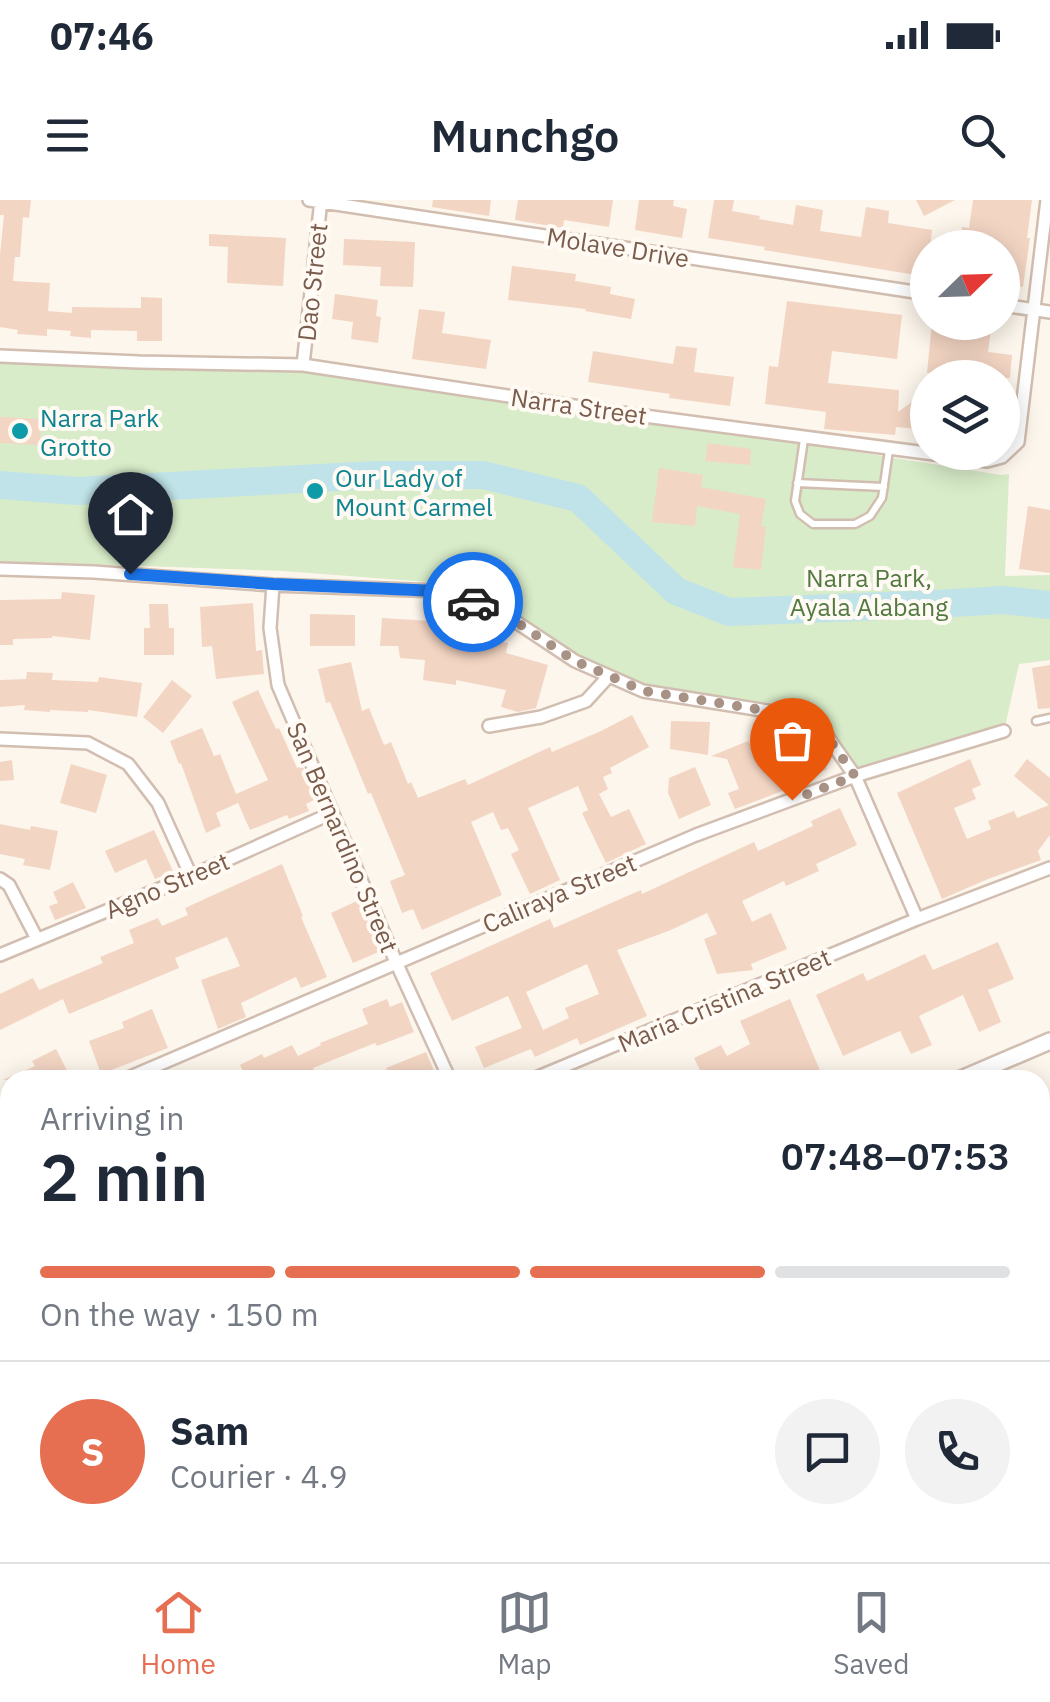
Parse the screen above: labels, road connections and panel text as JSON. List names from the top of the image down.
{
  "streets": {
    "street": [
      "Molave Drive",
      "Dao Street",
      "Narra Street",
      "San Bernardino Street",
      "Agno Street",
      "Caliraya Street",
      "Maria Cristina Street"
    ]
  },
  "crossings": [
    ["Molave Drive", "Dao Street"],
    ["Dao Street", "Narra Street"],
    ["San Bernardino Street", "Agno Street"],
    ["San Bernardino Street", "Caliraya Street"]
  ],
  "parks": ["Narra Park, Ayala Alabang"],
  "places": ["Narra Park Grotto", "Our Lady of Mount Carmel"],
  "north": "top right",
  "page": {
    "status": "07:46",
    "header": "Munchgo",
    "heading": ["2 min", "Arriving in", "07:48–07:53"],
    "panel": ["Sam", "Courier · 4.9"],
    "bar": "On the way · 150 m",
    "round": "S",
    "tabs": ["Home", "Map", "Saved"]
  }
}
